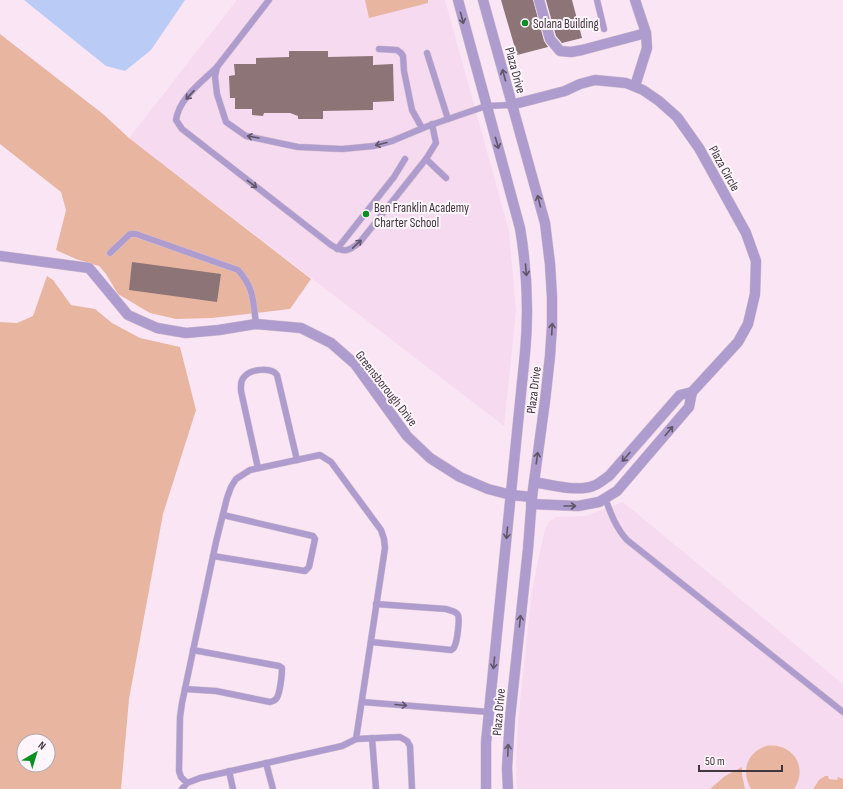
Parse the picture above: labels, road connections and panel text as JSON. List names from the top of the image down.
{
  "streets": {
    "street": ["Plaza Drive", "Plaza Circle", "Greensborough Drive"]
  },
  "crossings": [
    ["Plaza Drive", "Plaza Circle"],
    ["Plaza Drive", "Greensborough Drive"],
    ["Plaza Circle", "Greensborough Drive"]
  ],
  "places": ["Solana Building", "Ben Franklin Academy Charter School"],
  "scale_bar": "50 m",
  "north": "top right"
}
